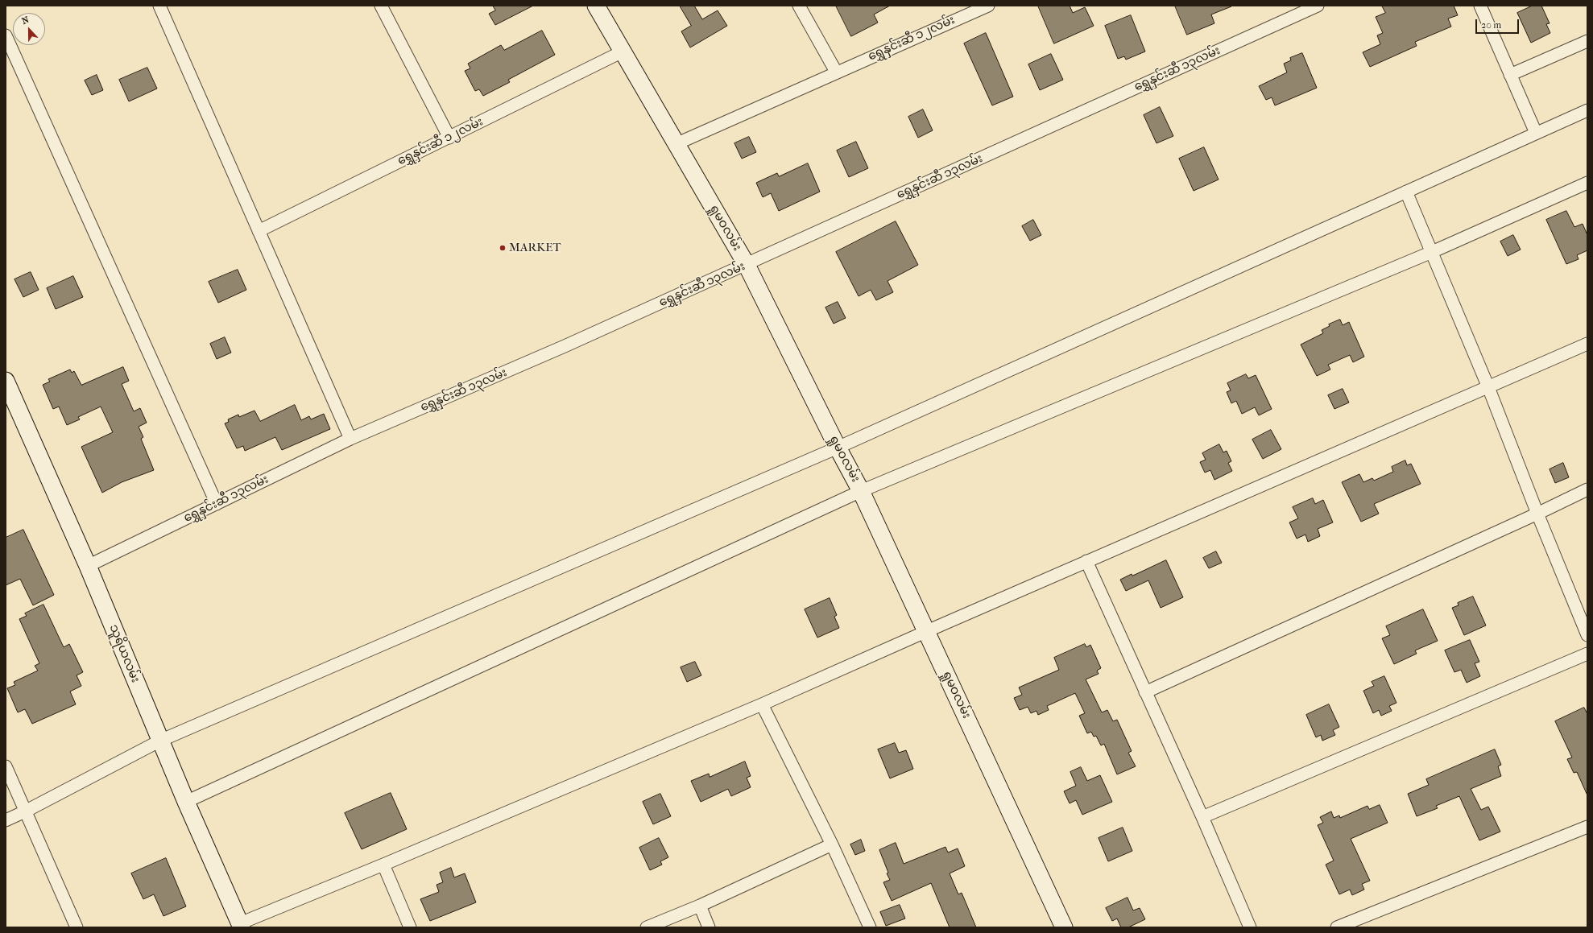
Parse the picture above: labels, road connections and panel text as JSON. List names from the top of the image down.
{
  "streets": {
    "street": [
      "ရွှေနှင်းဆီ ၁၂လမ်း",
      "ရွှေနှင်းဆီ ၁၃လမ်း",
      "ရှုမဝလမ်း",
      "သူရိယလမ်း"
    ]
  },
  "crossings": [
    ["ရွှေနှင်းဆီ ၁၂လမ်း", "ရှုမဝလမ်း"],
    ["ရွှေနှင်းဆီ ၁၃လမ်း", "ရှုမဝလမ်း"],
    ["ရွှေနှင်းဆီ ၁၃လမ်း", "သူရိယလမ်း"]
  ],
  "places": ["MARKET"],
  "scale_bar": "20 m",
  "north": "top"
}
